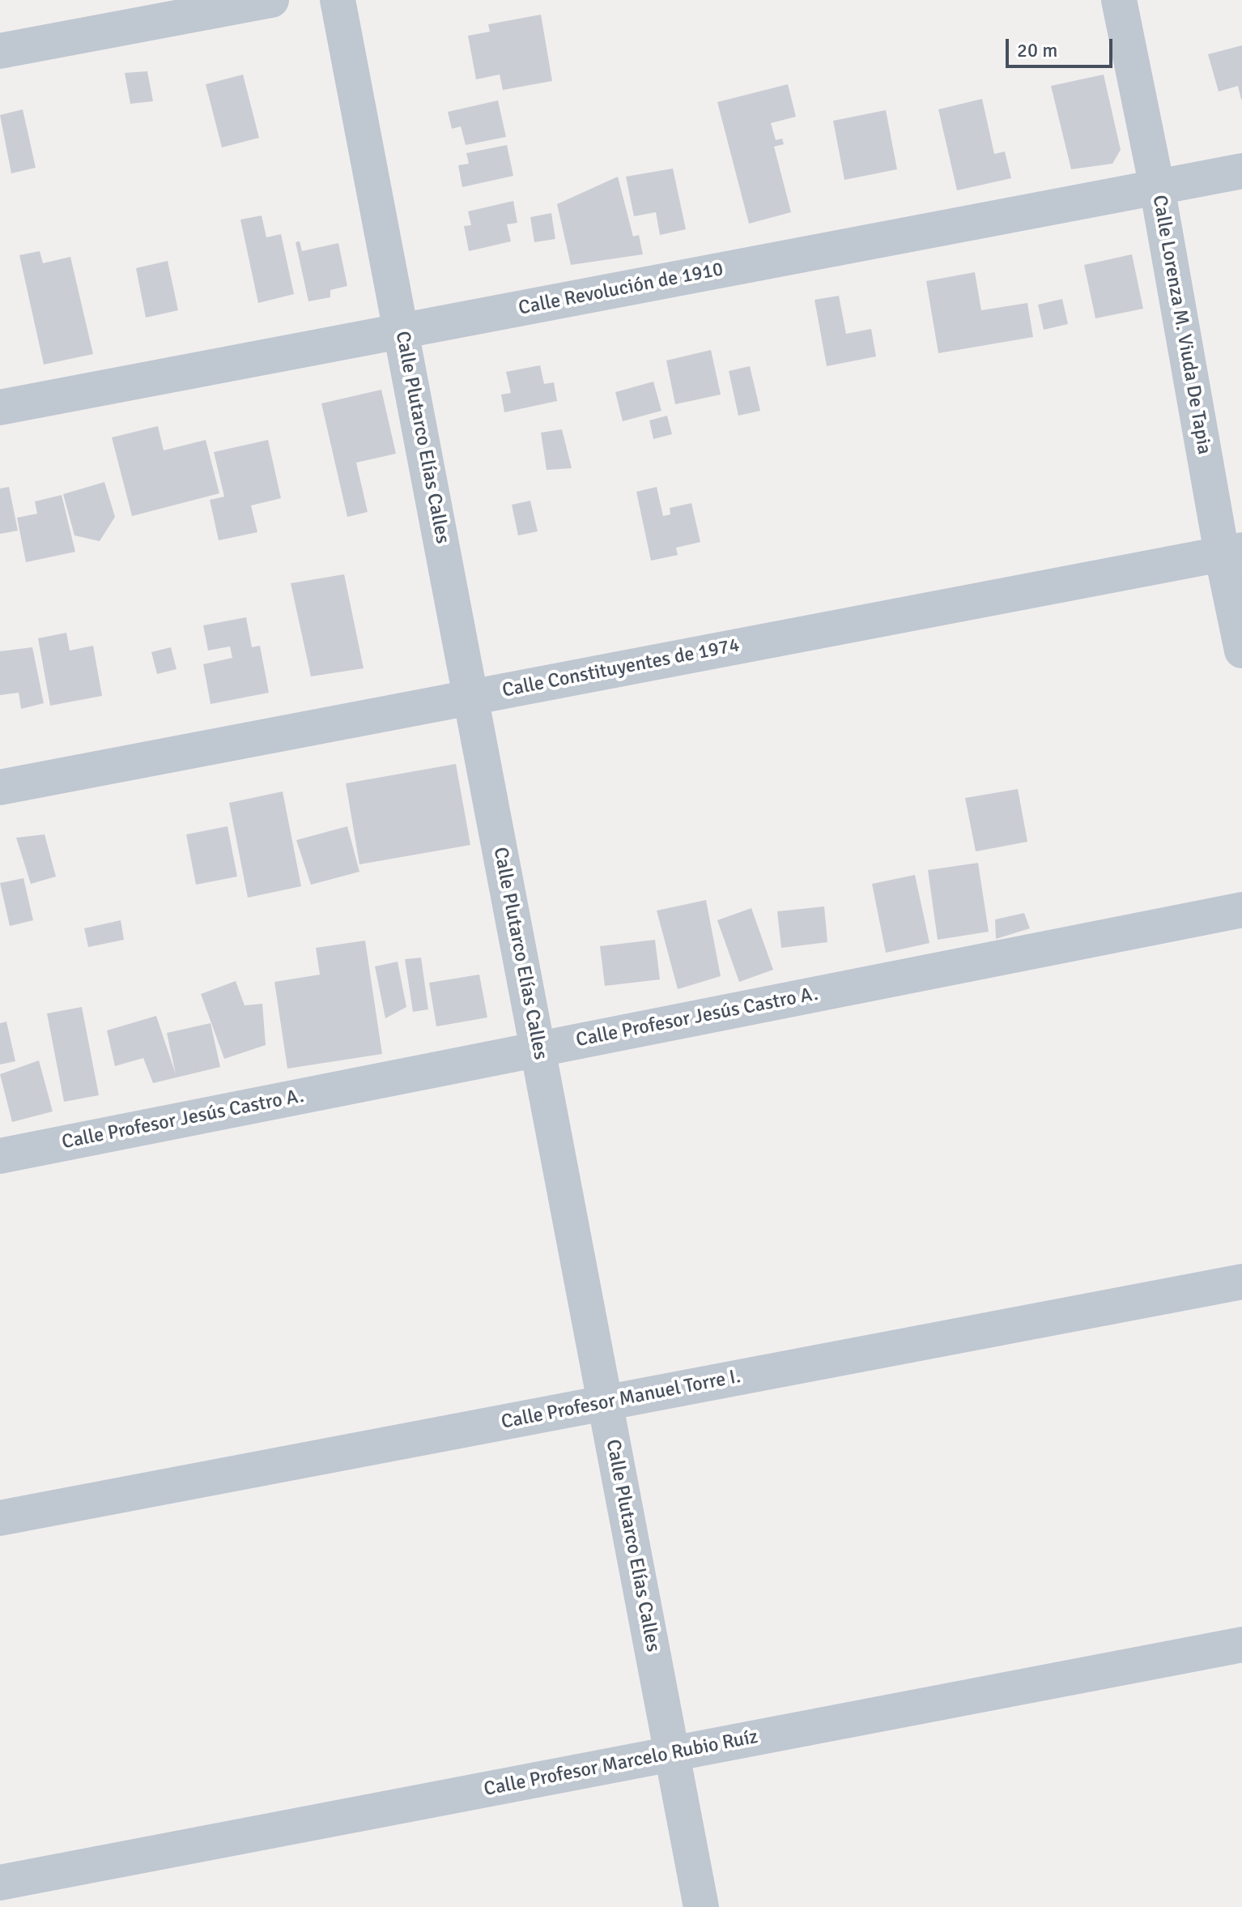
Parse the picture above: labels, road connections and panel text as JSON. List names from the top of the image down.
{
  "streets": {
    "street": [
      "Calle Revolución de 1910",
      "Calle Lorenza M. Viuda De Tapia",
      "Calle Plutarco Elías Calles",
      "Calle Constituyentes de 1974",
      "Calle Profesor Jesús Castro A.",
      "Calle Profesor Manuel Torre I.",
      "Calle Profesor Marcelo Rubio Ruíz"
    ]
  },
  "crossings": [
    ["Calle Revolución de 1910", "Calle Lorenza M. Viuda De Tapia"],
    ["Calle Revolución de 1910", "Calle Plutarco Elías Calles"],
    ["Calle Lorenza M. Viuda De Tapia", "Calle Constituyentes de 1974"],
    ["Calle Plutarco Elías Calles", "Calle Constituyentes de 1974"],
    ["Calle Plutarco Elías Calles", "Calle Profesor Jesús Castro A."],
    ["Calle Plutarco Elías Calles", "Calle Profesor Manuel Torre I."],
    ["Calle Plutarco Elías Calles", "Calle Profesor Marcelo Rubio Ruíz"]
  ],
  "scale_bar": "20 m"
}
